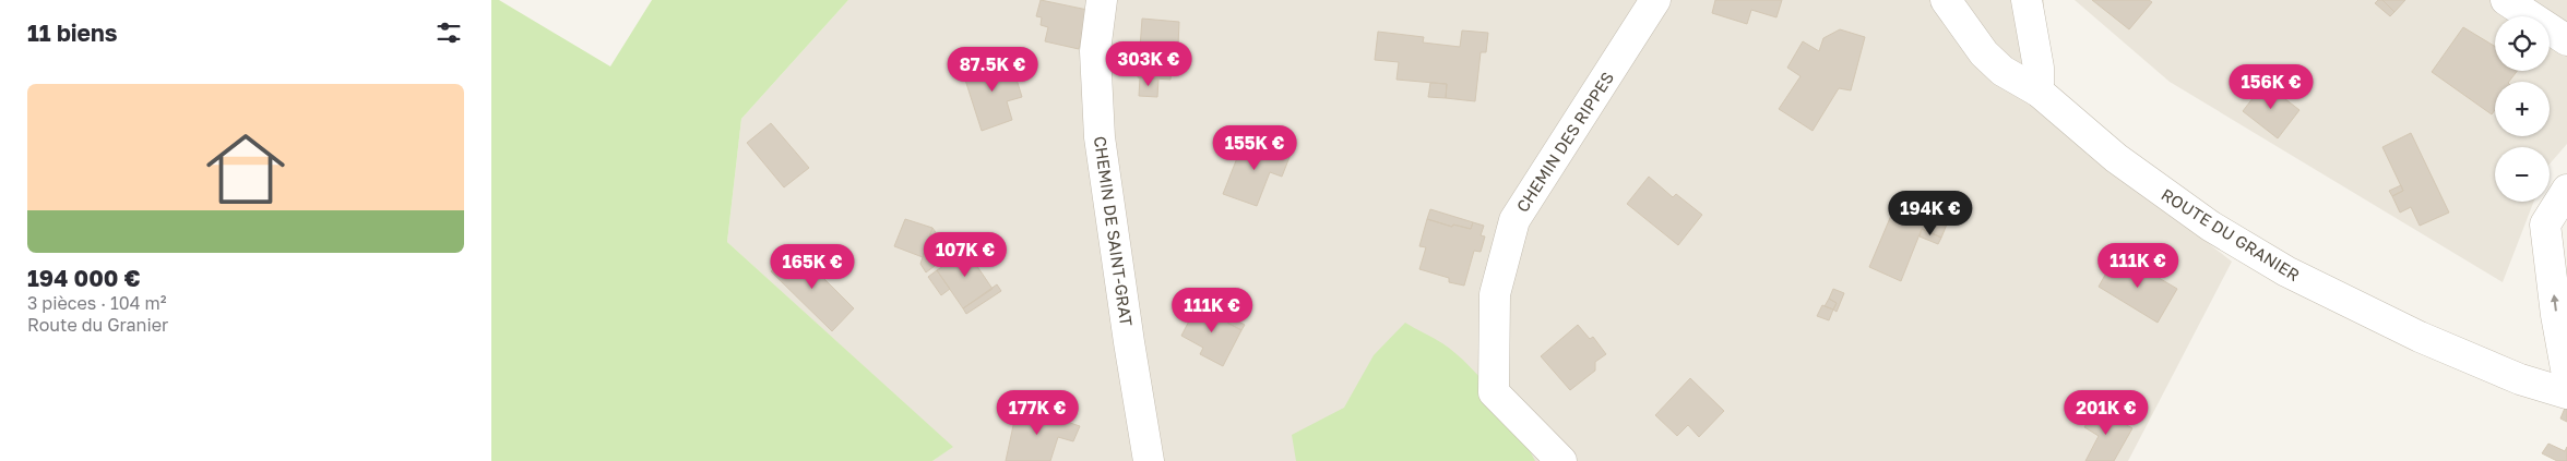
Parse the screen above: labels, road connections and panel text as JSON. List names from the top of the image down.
{
  "streets": {
    "street": ["CHEMIN DES RIPPES", "CHEMIN DE SAINT-GRAT", "ROUTE DU GRANIER"]
  },
  "page": {
    "heading": "11 biens",
    "map_buttons": ["+", "−"],
    "price": [
      "303K €",
      "87.5K €",
      "156K €",
      "155K €",
      "194K €",
      "107K €",
      "111K €",
      "165K €",
      "111K €",
      "177K €",
      "201K €"
    ],
    "list": [
      {
        "name": "194 000 €",
        "note": "3 pièces · 104 m² · Route du Granier"
      }
    ]
  }
}
